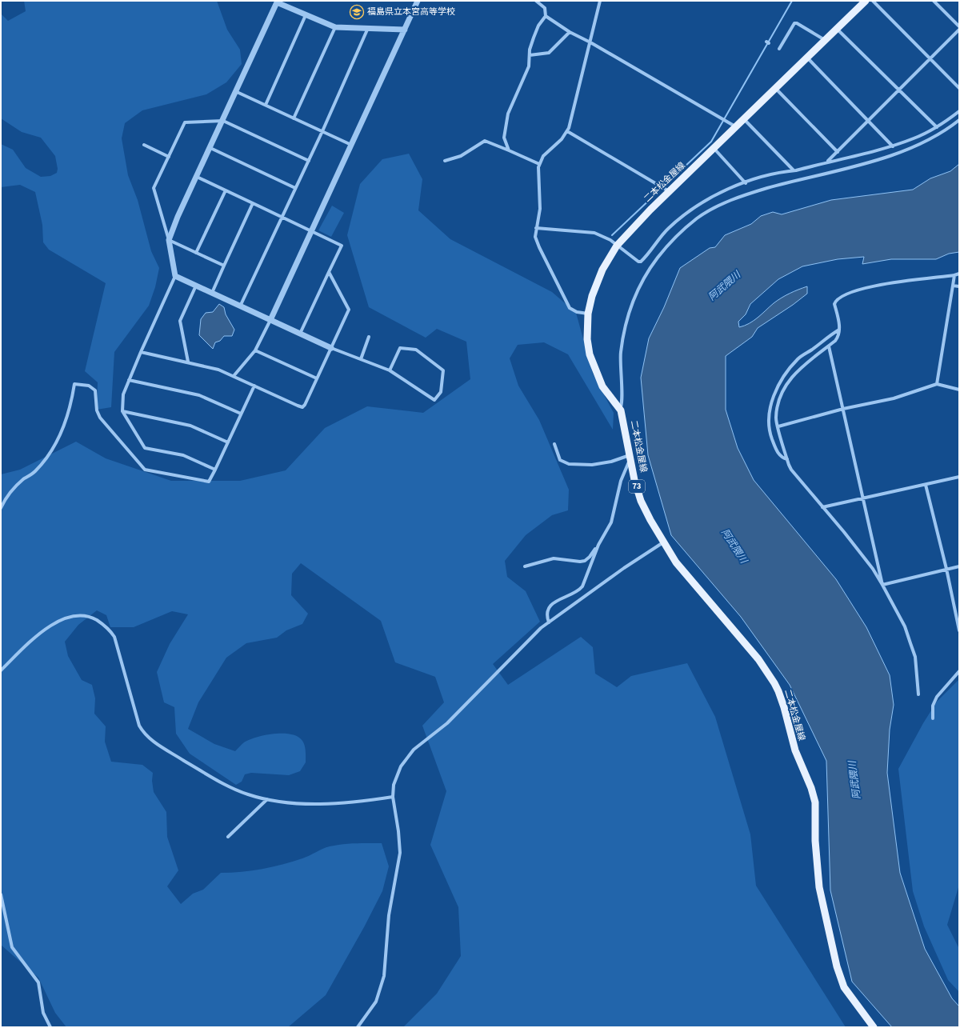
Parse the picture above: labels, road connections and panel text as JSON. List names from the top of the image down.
{
  "streets": {
    "main road": ["二本松金屋線", "73"]
  },
  "water": ["阿武隈川"],
  "places": {
    "school or university": ["福島県立本宮高等学校"]
  }
}
